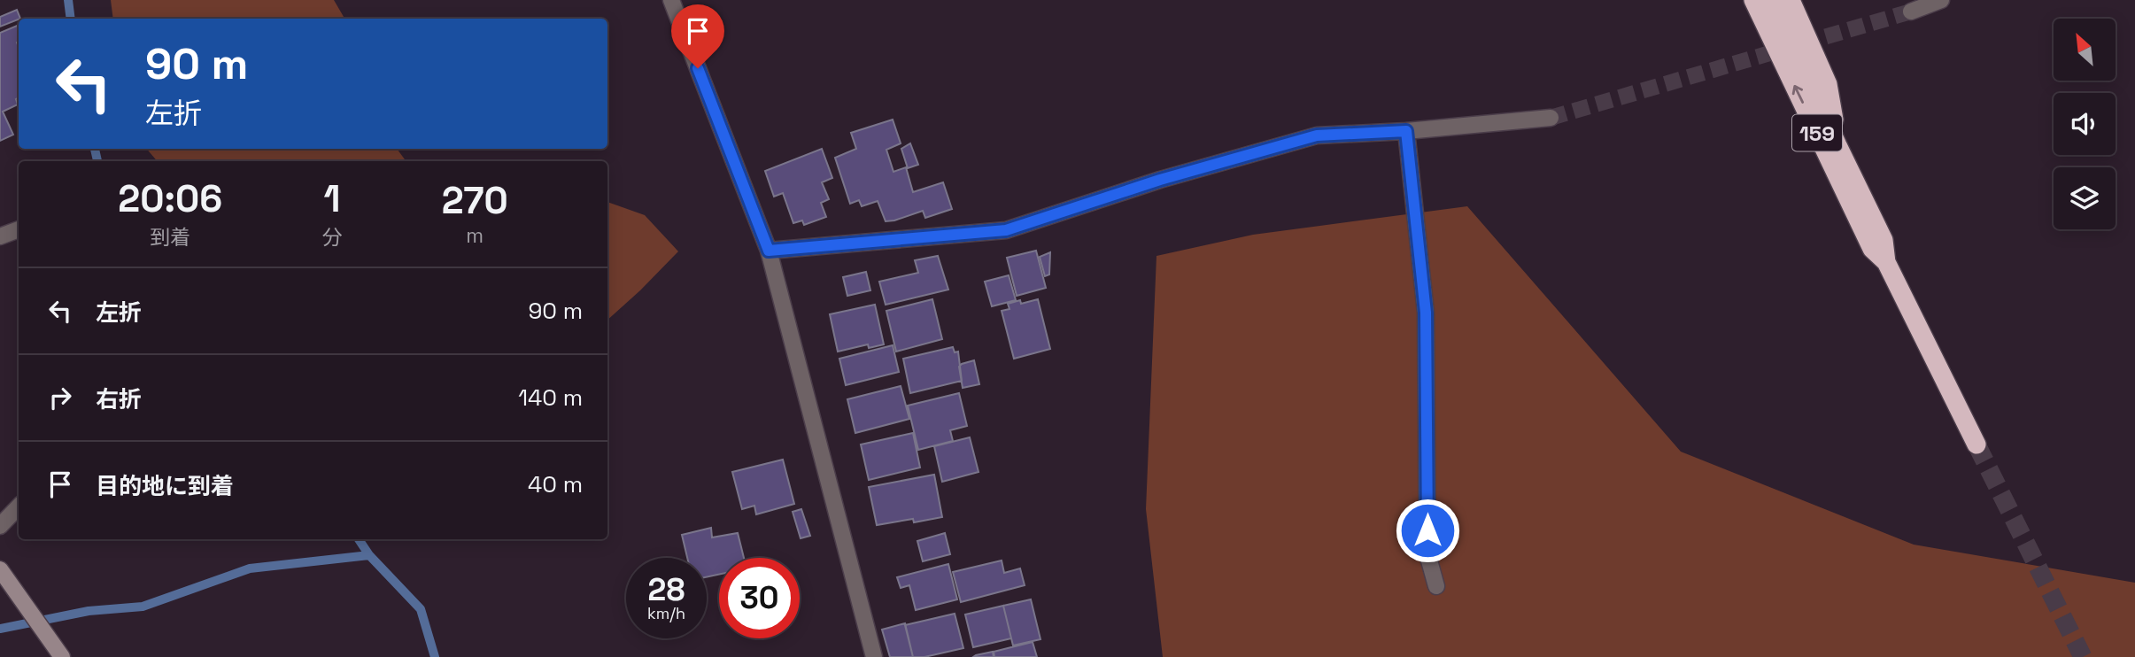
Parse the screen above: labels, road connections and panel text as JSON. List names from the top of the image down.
{
  "streets": {
    "highway": ["159"]
  },
  "north": "top left",
  "page": {
    "turn": ["90 m", "左折"],
    "eta": [
      "20:06",
      "到着",
      "1",
      "分",
      "270",
      "m"
    ],
    "list": [
      {
        "name": "左折",
        "value": "90 m"
      },
      {
        "name": "右折",
        "value": "140 m"
      },
      {
        "name": "目的地に到着",
        "value": "40 m"
      }
    ],
    "speed": "28 km/h",
    "limit": "30"
  }
}
